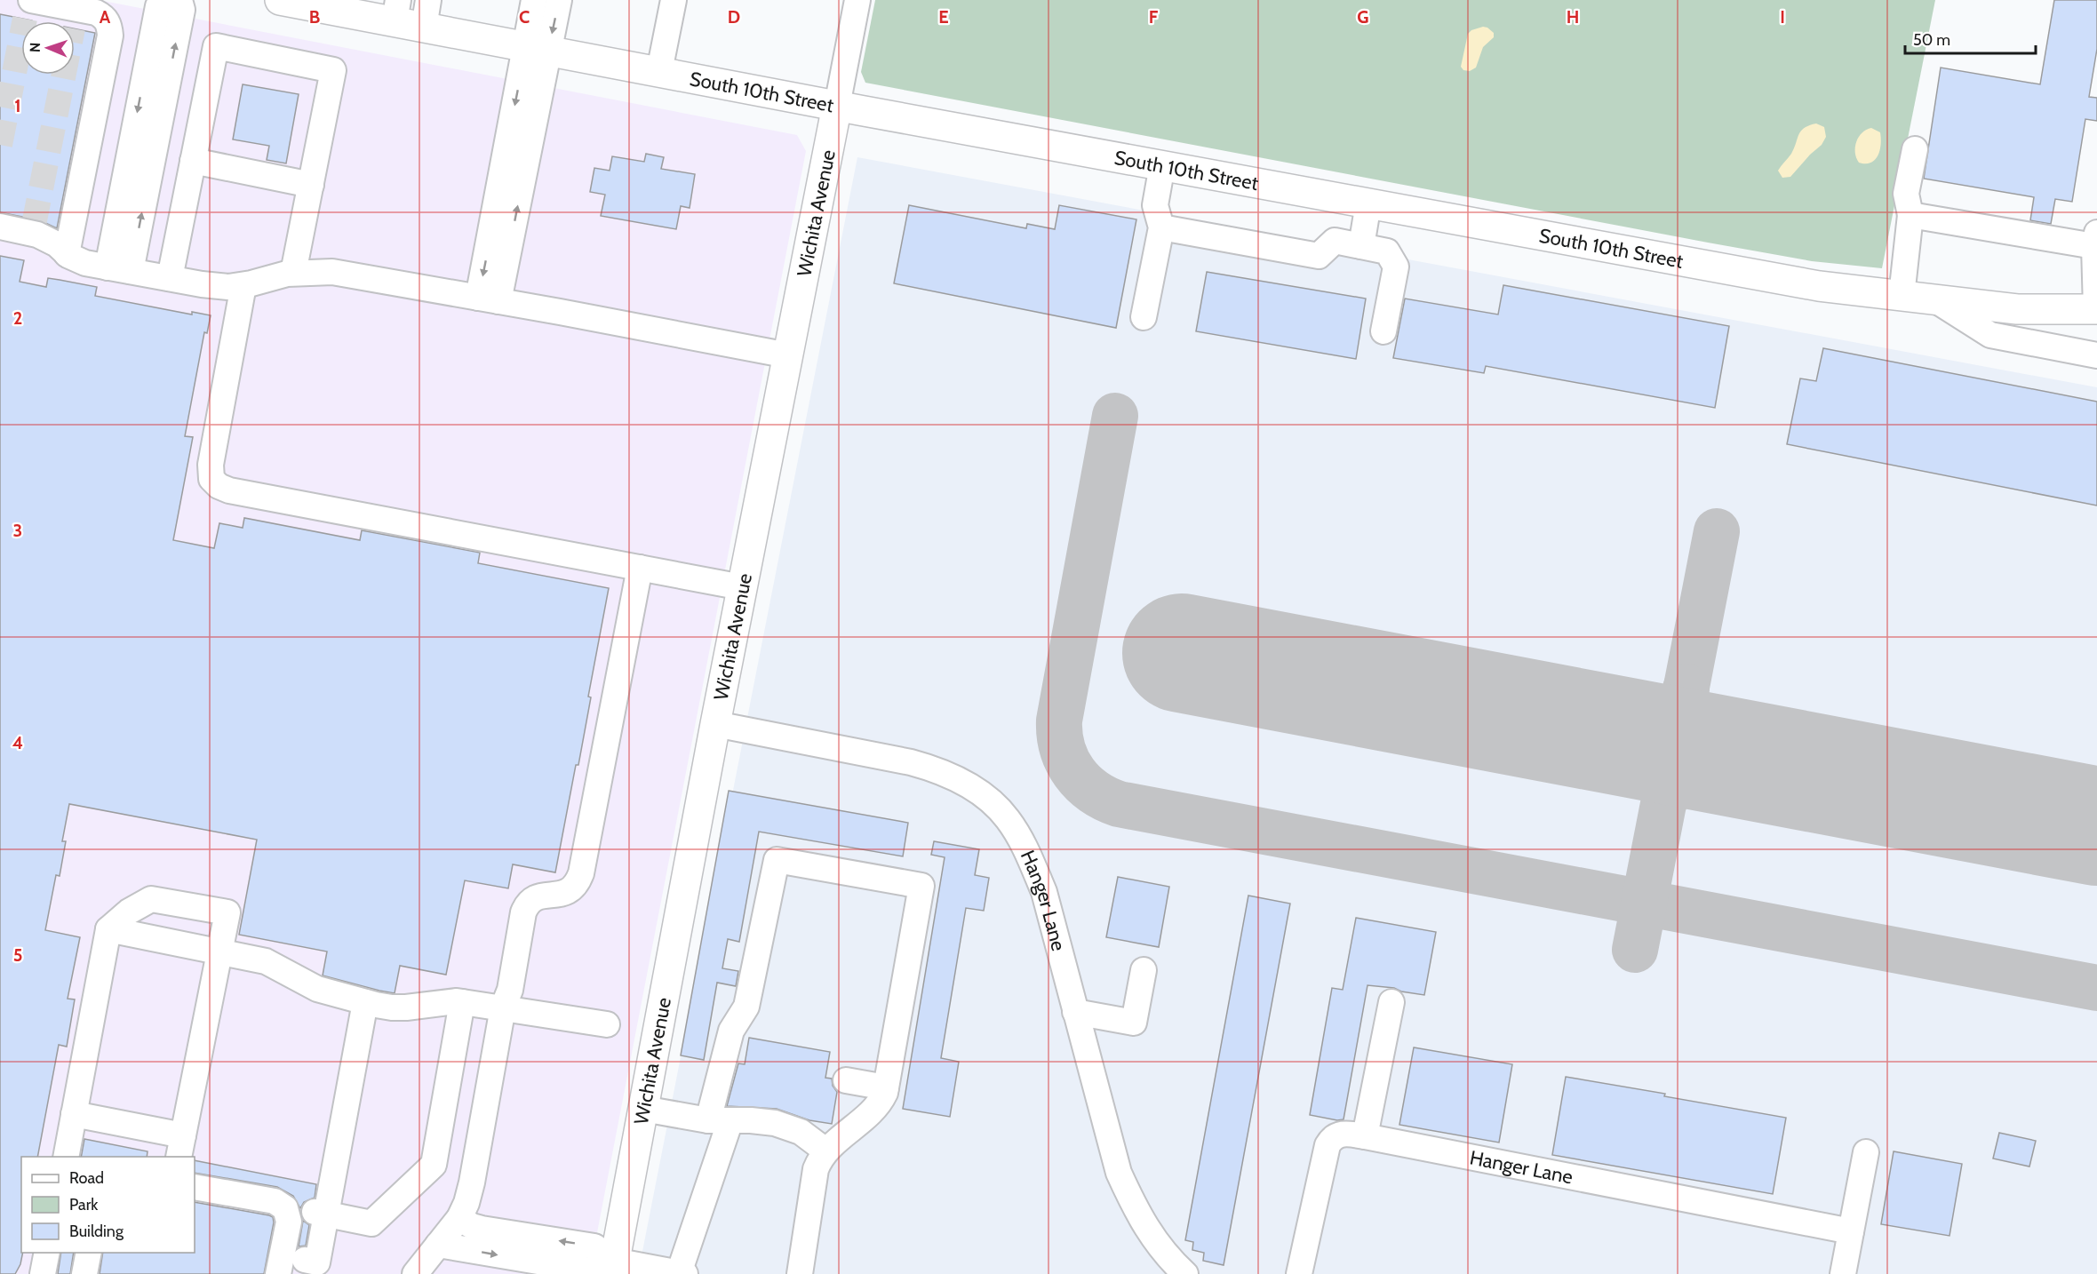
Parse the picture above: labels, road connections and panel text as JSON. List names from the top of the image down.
{
  "streets": {
    "main road": ["South 10th Street", "Wichita Avenue"],
    "street": ["Hanger Lane"]
  },
  "crossings": [
    ["South 10th Street", "Wichita Avenue"],
    ["Wichita Avenue", "Hanger Lane"]
  ],
  "legend": ["Road", "Park", "Building"],
  "scale_bar": "50 m",
  "north": "left",
  "grid": {
    "columns": [
      "A",
      "B",
      "C",
      "D",
      "E",
      "F",
      "G",
      "H",
      "I"
    ],
    "rows": [
      "1",
      "2",
      "3",
      "4",
      "5"
    ]
  }
}
